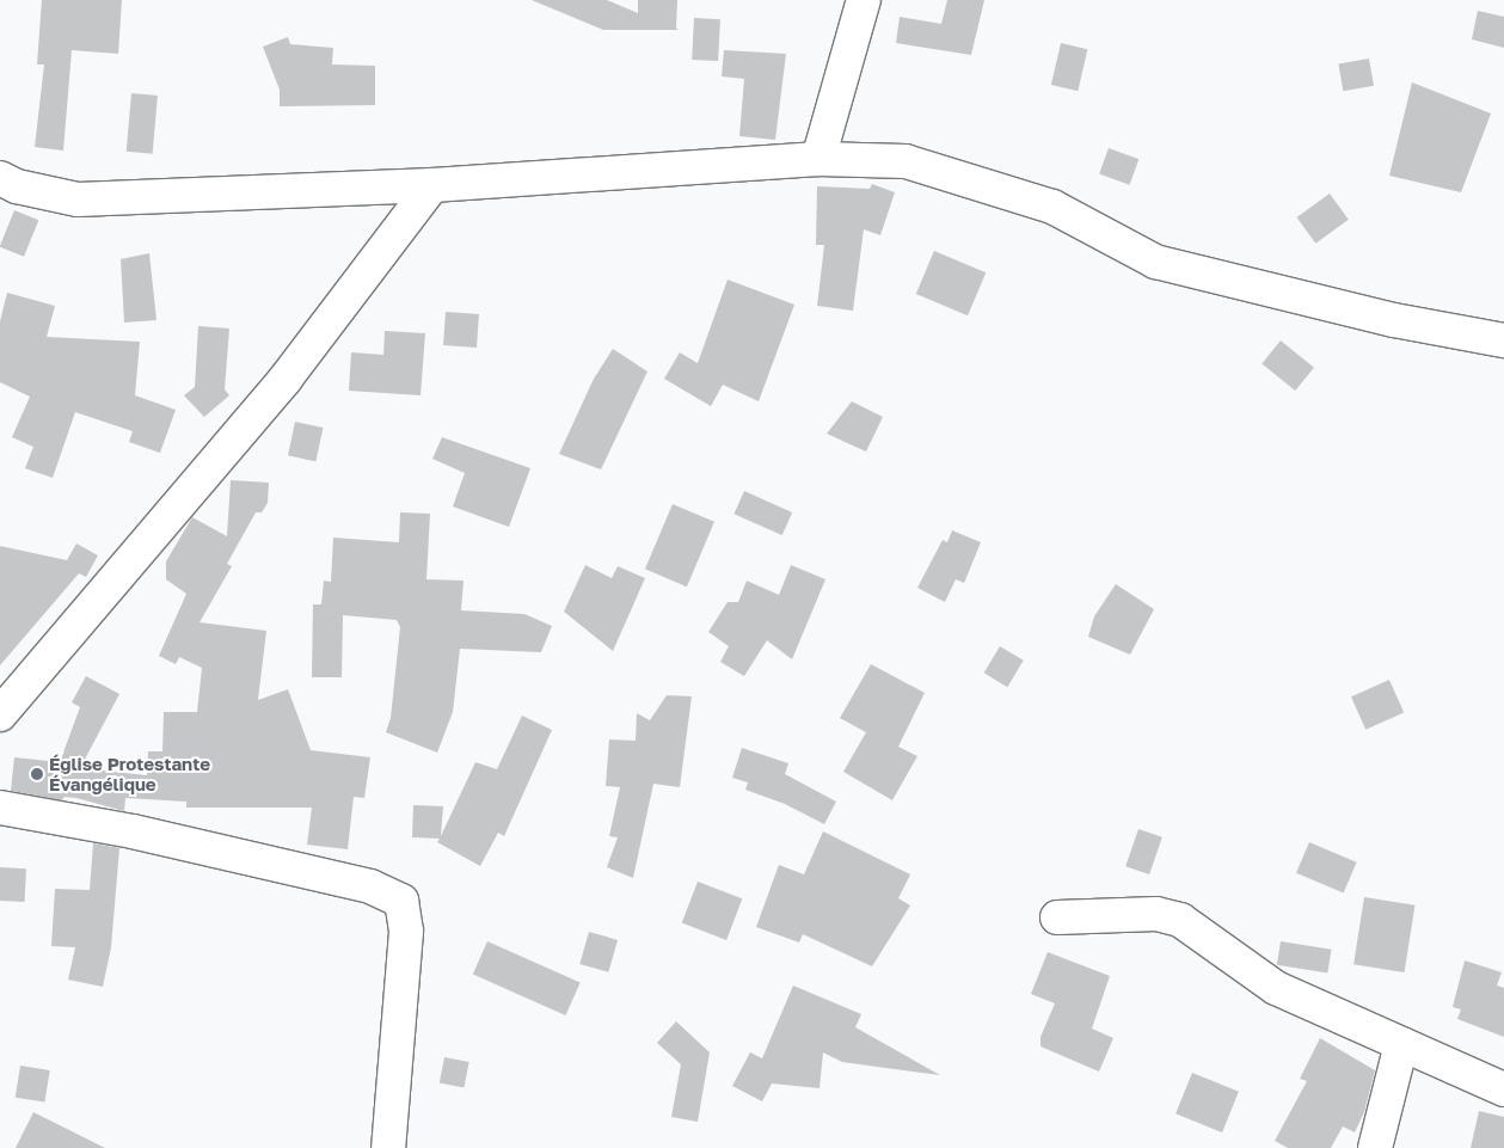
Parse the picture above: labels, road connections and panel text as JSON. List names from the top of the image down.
{
  "places": ["Église Protestante Évangélique"]
}
